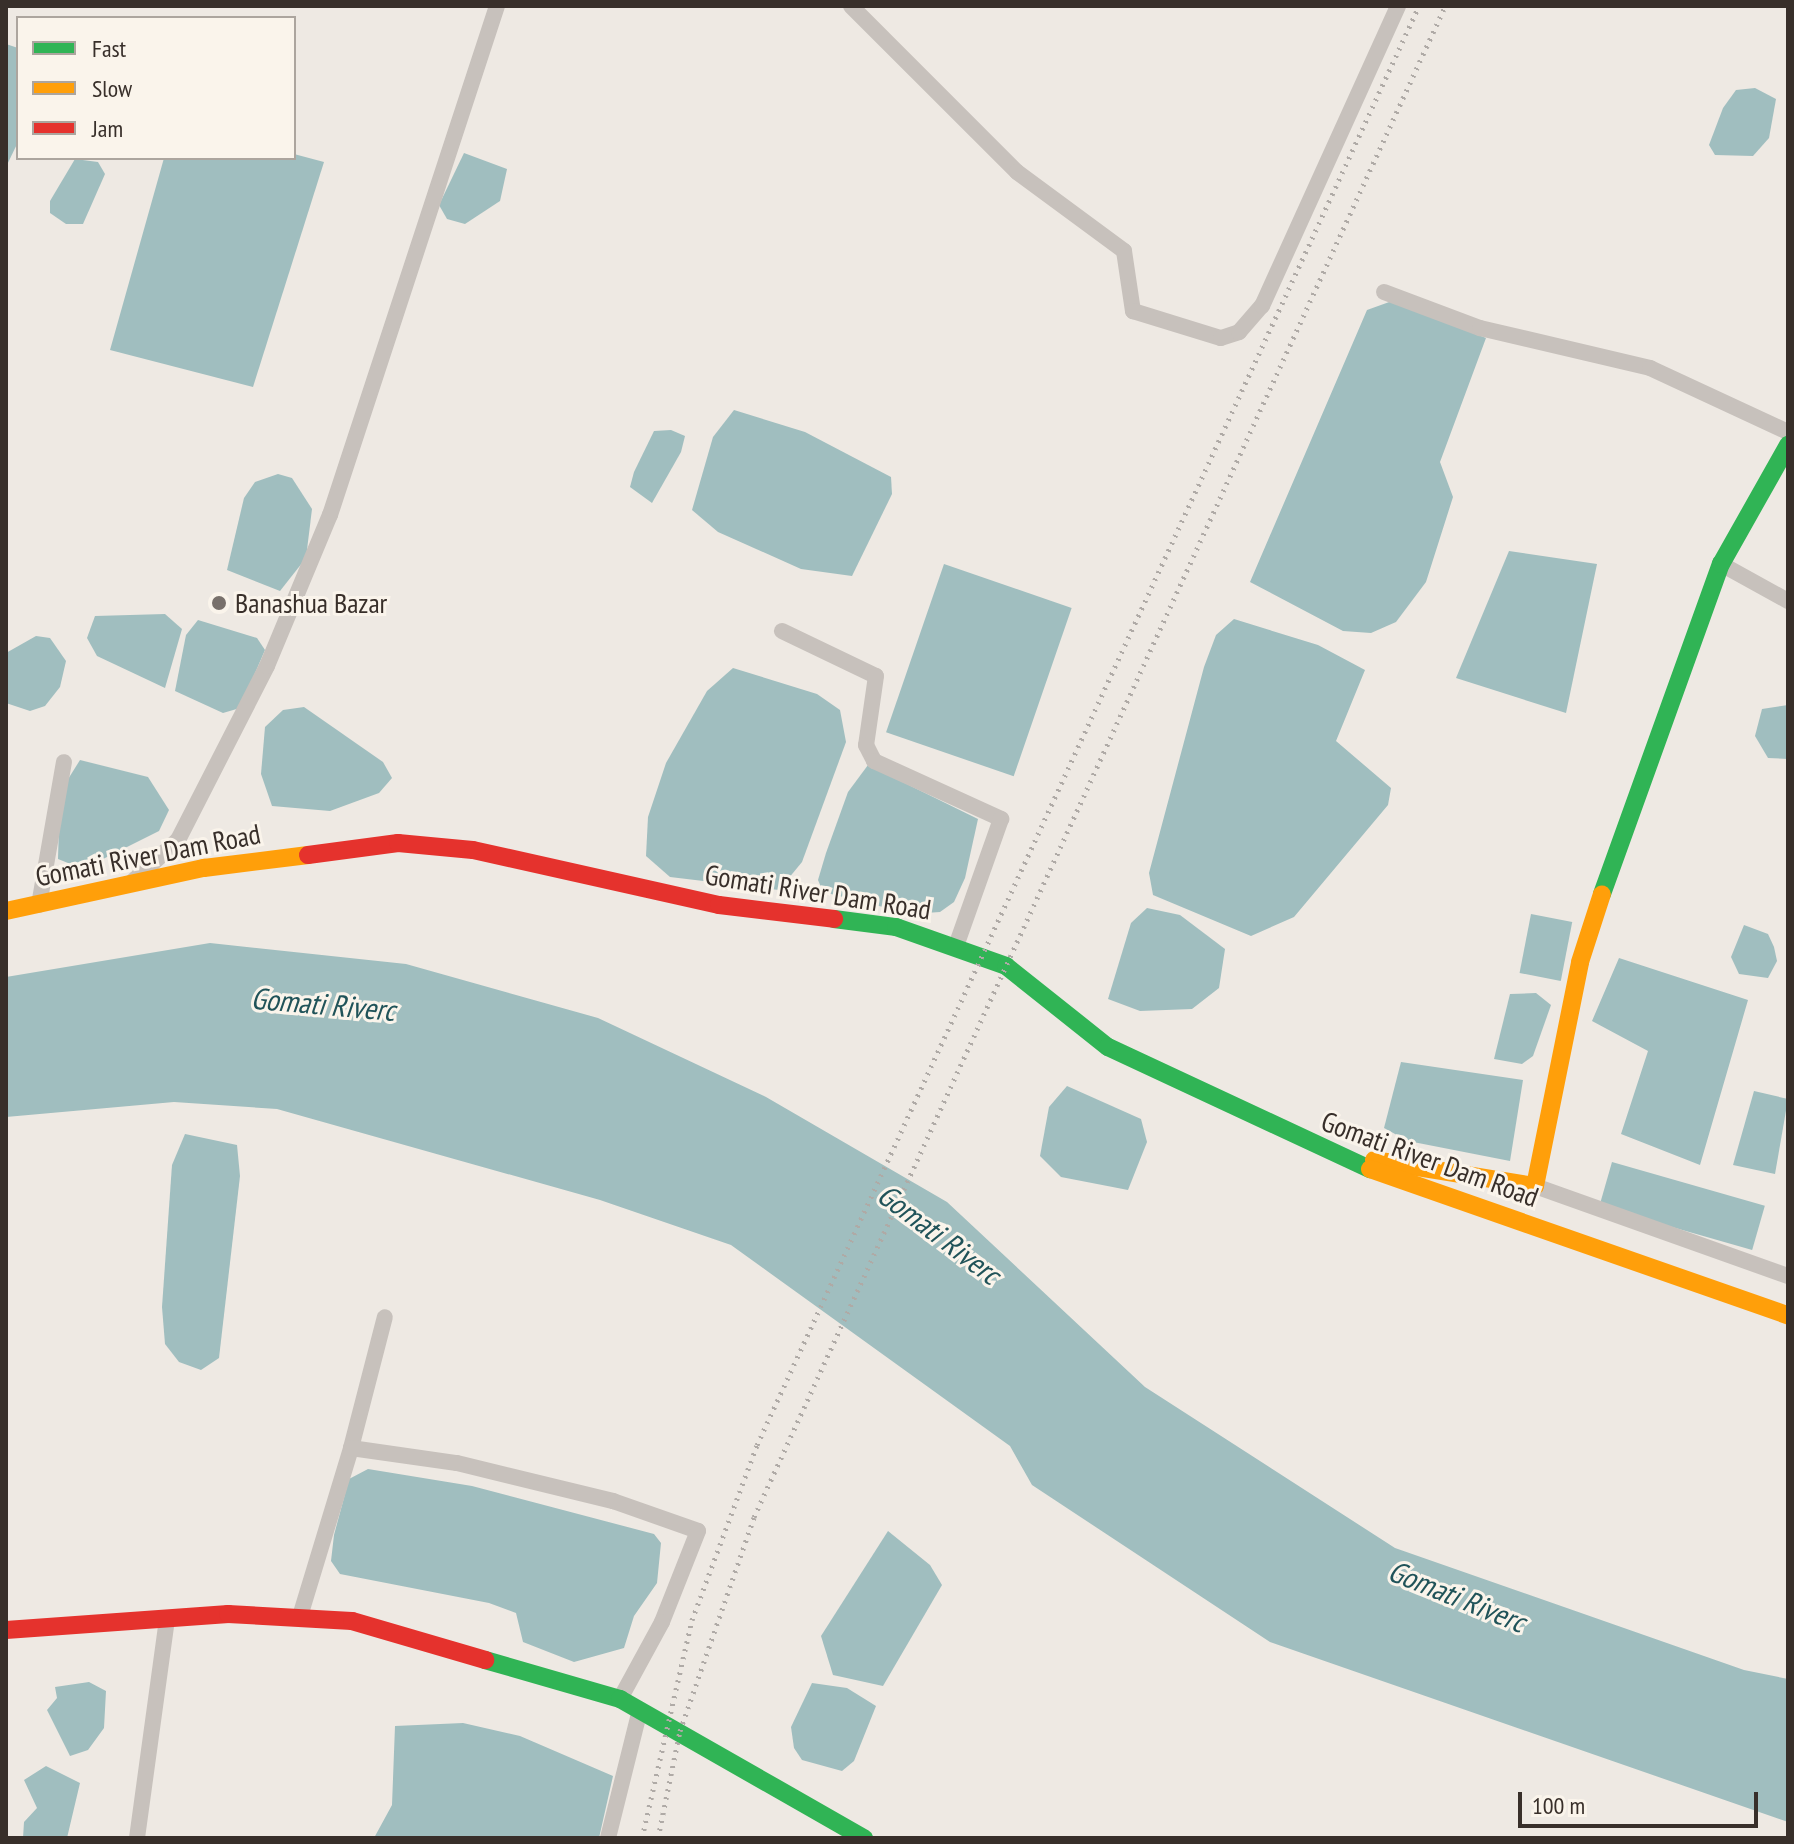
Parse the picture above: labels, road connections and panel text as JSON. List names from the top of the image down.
{
  "streets": {
    "street": ["Gomati River Dam Road"]
  },
  "water": ["Gomati Riverc"],
  "places": ["Banashua Bazar"],
  "legend": ["Fast", "Slow", "Jam"],
  "scale_bar": "100 m"
}
